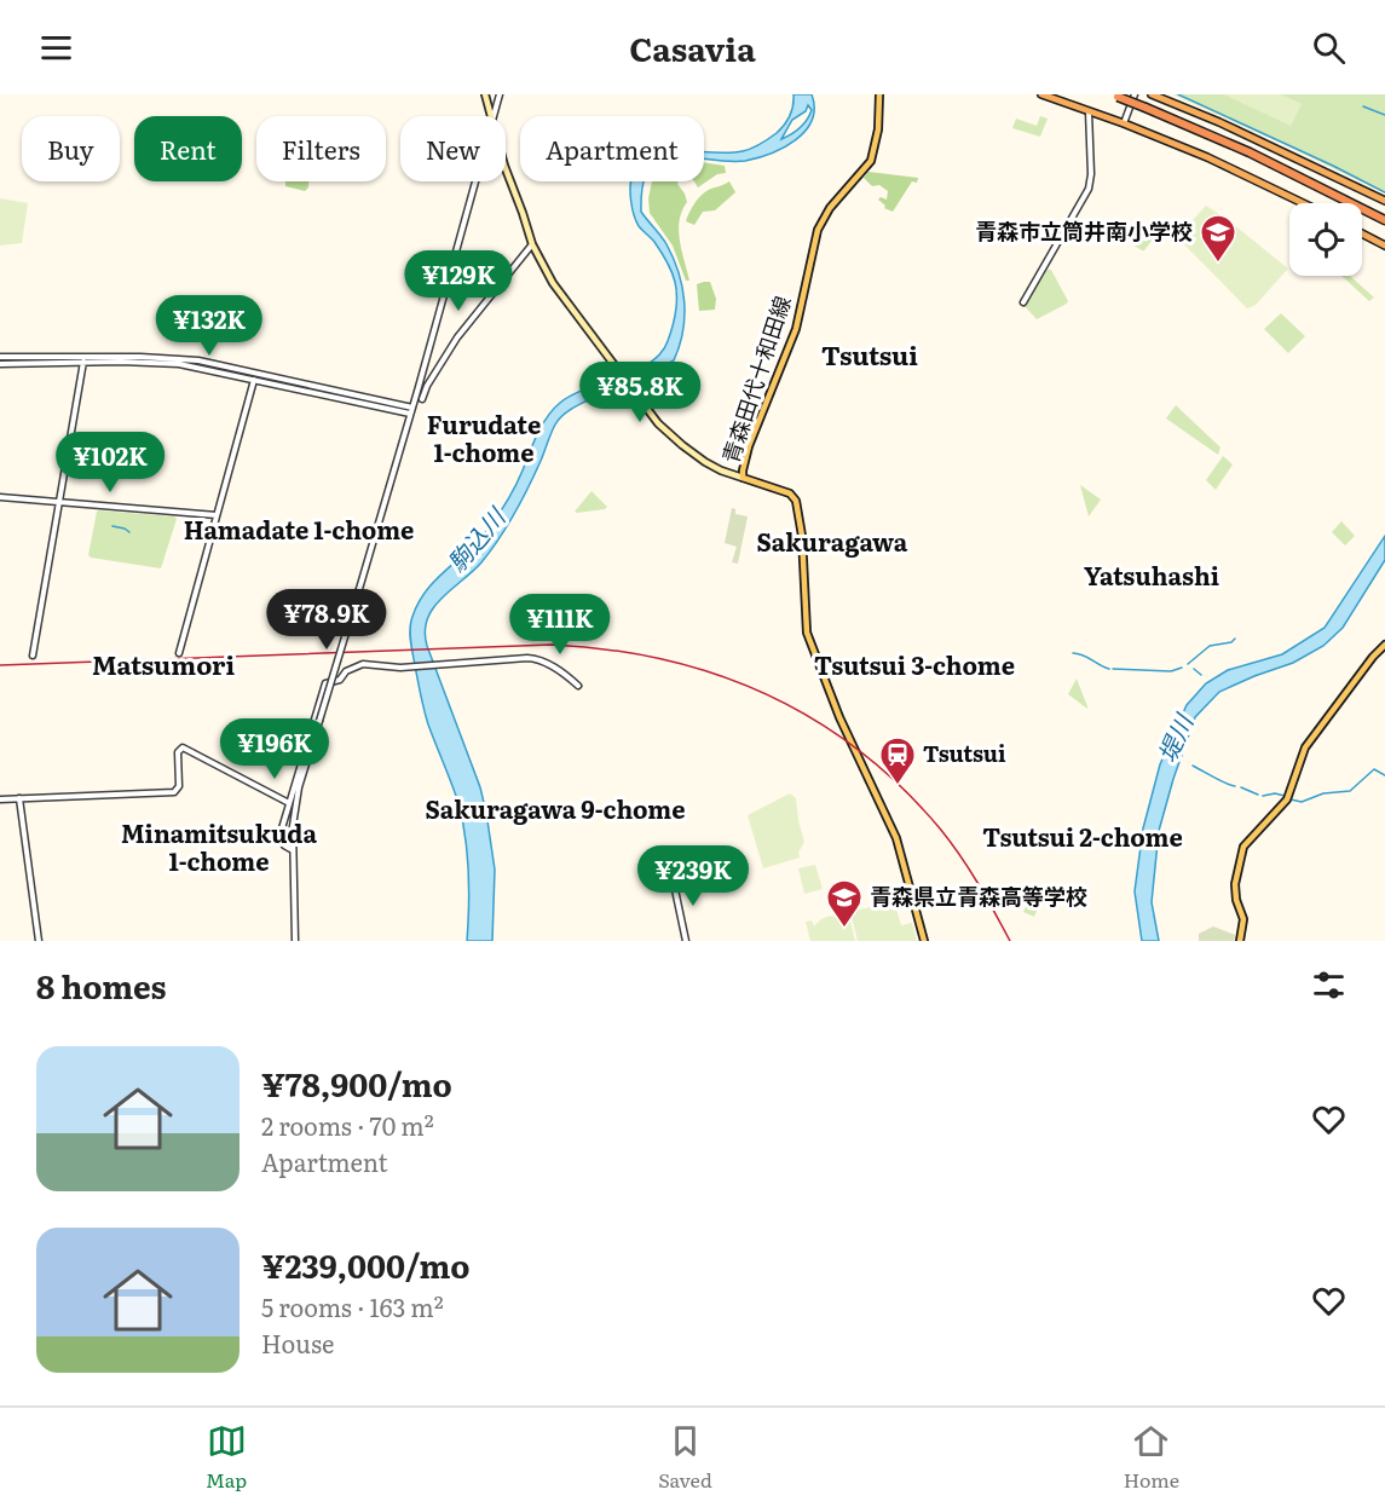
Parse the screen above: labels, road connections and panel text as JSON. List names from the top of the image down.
{
  "streets": {
    "main road": ["青森田代十和田線"]
  },
  "districts": [
    "Tsutsui",
    "Furudate 1-chome",
    "Hamadate 1-chome",
    "Sakuragawa",
    "Yatsuhashi",
    "Matsumori",
    "Tsutsui 3-chome",
    "Sakuragawa 9-chome",
    "Minamitsukuda 1-chome",
    "Tsutsui 2-chome"
  ],
  "water": ["駒込川", "堤川"],
  "places": {
    "school or university": ["青森市立筒井南小学校", "青森県立青森高等学校"],
    "station": ["Tsutsui"]
  },
  "page": {
    "header": "Casavia",
    "chip": [
      "Buy",
      "Rent",
      "Filters",
      "New",
      "Apartment"
    ],
    "price": [
      "¥129K",
      "¥132K",
      "¥85.8K",
      "¥102K",
      "¥78.9K",
      "¥111K",
      "¥196K",
      "¥239K"
    ],
    "heading": "8 homes",
    "list": [
      {
        "name": "¥78,900/mo",
        "note": "2 rooms · 70 m² · Apartment"
      },
      {
        "name": "¥239,000/mo",
        "note": "5 rooms · 163 m² · House"
      }
    ],
    "tabs": ["Map", "Saved", "Home"]
  }
}
